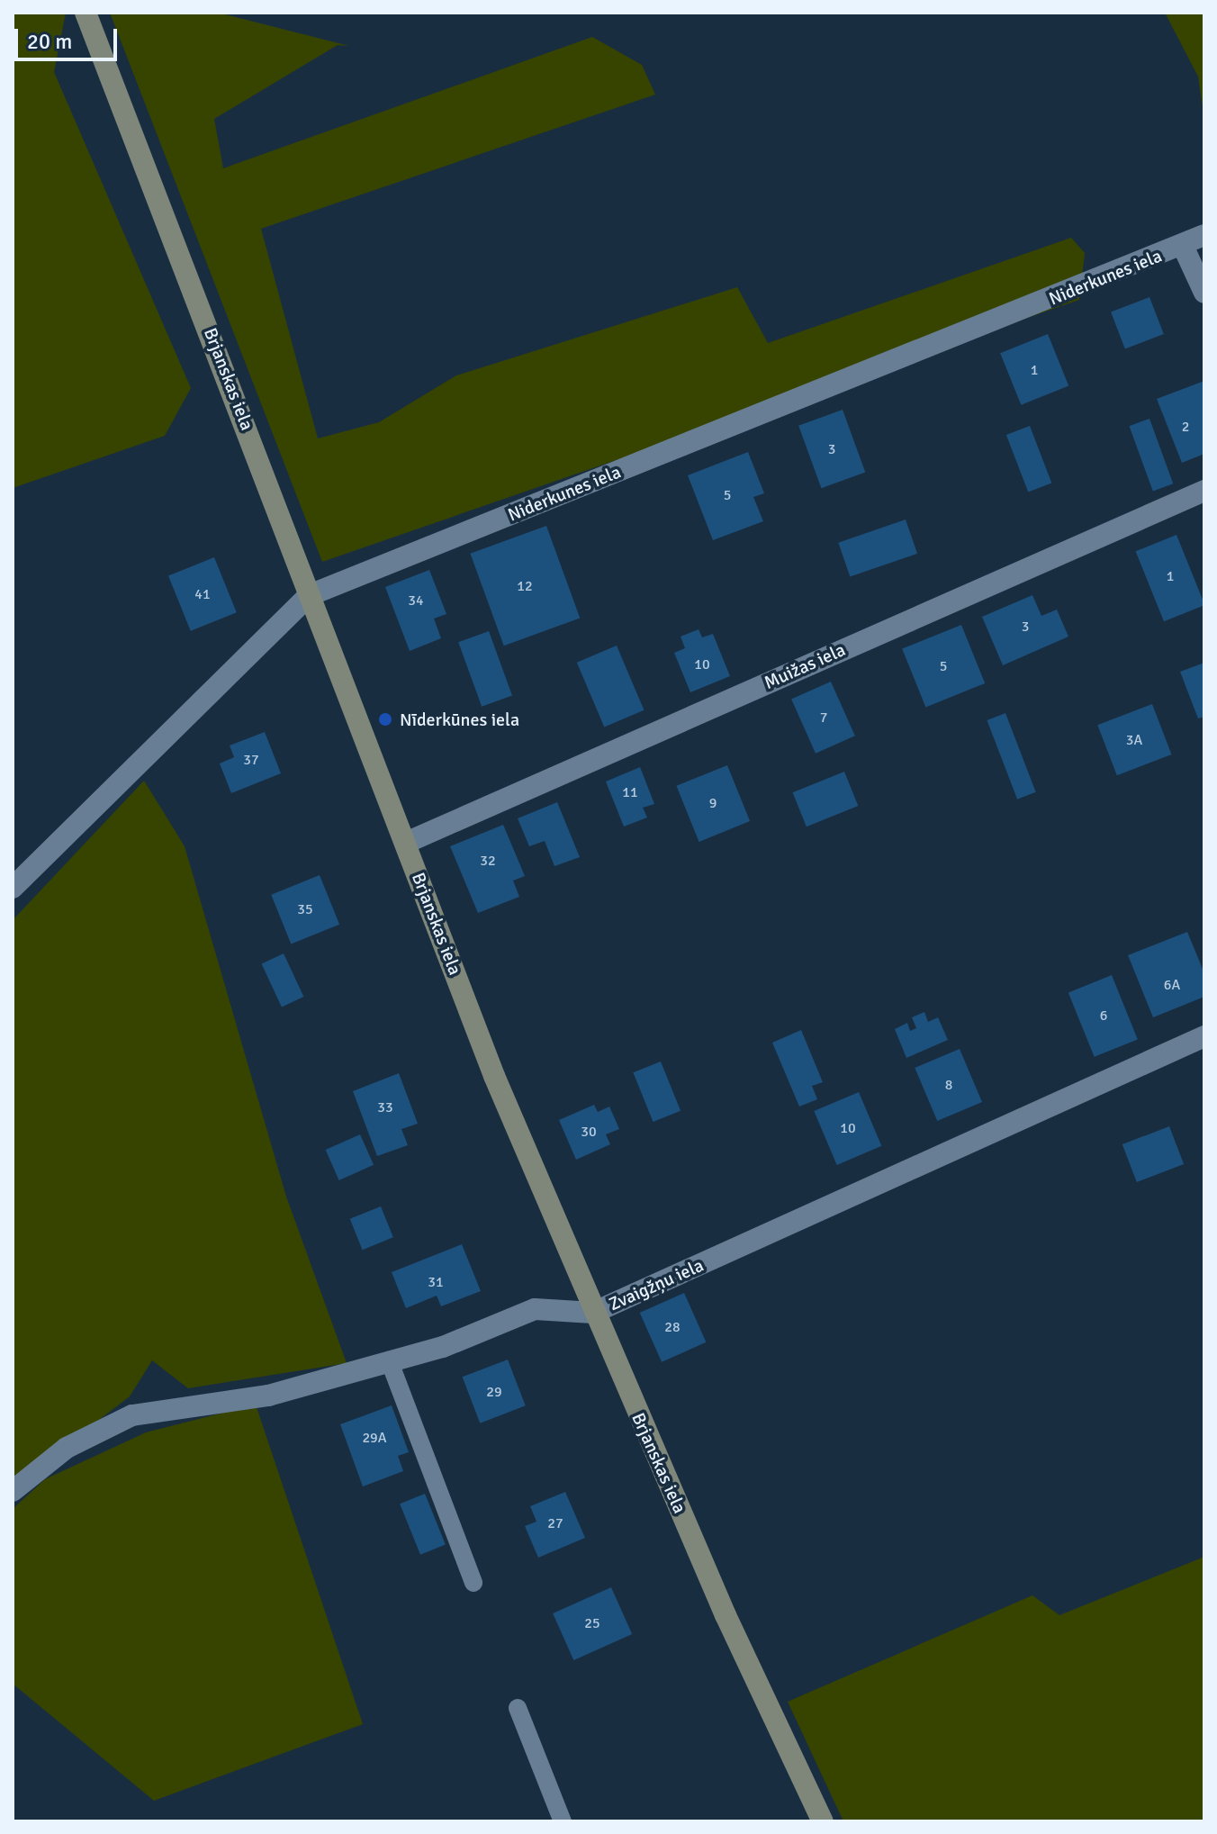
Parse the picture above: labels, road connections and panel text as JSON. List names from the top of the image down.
{
  "streets": {
    "main road": ["Brjanskas iela"],
    "street": ["Niderkunes iela", "Muižas iela", "Zvaigžņu iela"]
  },
  "crossings": [
    ["Niderkunes iela", "Brjanskas iela"],
    ["Brjanskas iela", "Muižas iela"],
    ["Brjanskas iela", "Zvaigžņu iela"]
  ],
  "places": ["Nīderkūnes iela"],
  "house_numbers": [
    "1",
    "2",
    "3",
    "5",
    "1",
    "12",
    "41",
    "34",
    "3",
    "10",
    "5",
    "7",
    "3A",
    "37",
    "11",
    "9",
    "32",
    "35",
    "6A",
    "6",
    "8",
    "33",
    "10",
    "30",
    "31",
    "28",
    "29",
    "29A",
    "27",
    "25"
  ],
  "scale_bar": "20 m"
}
